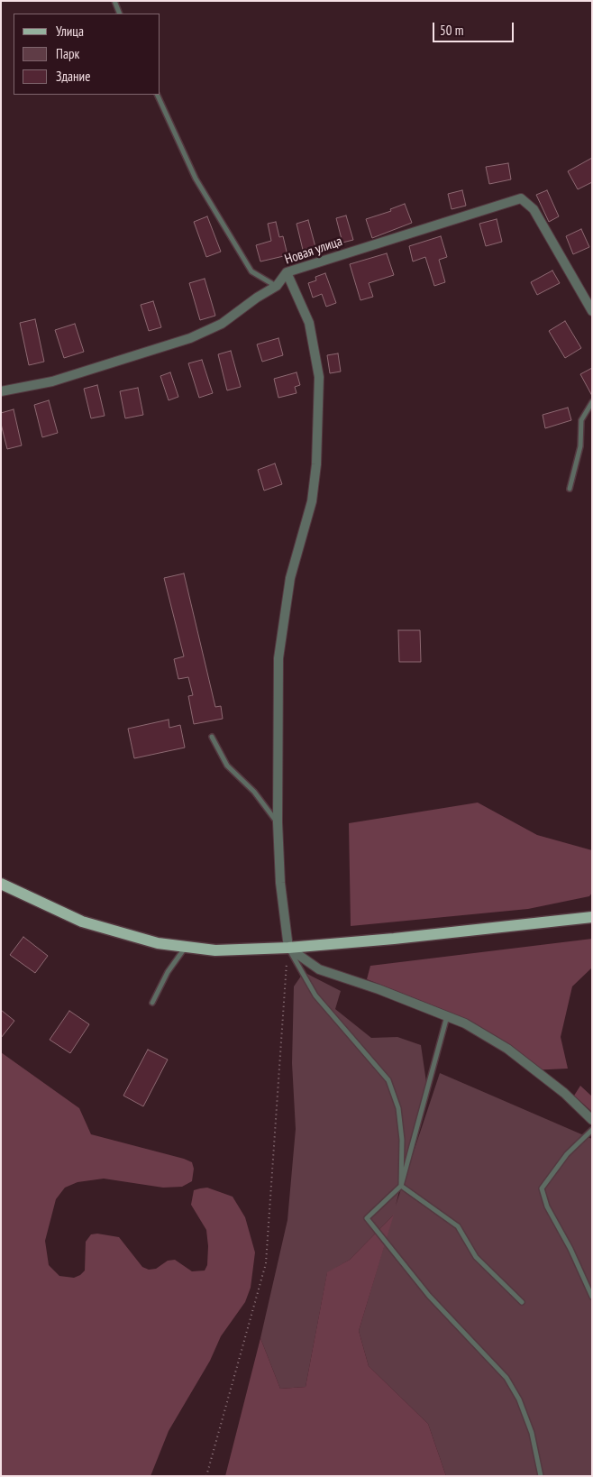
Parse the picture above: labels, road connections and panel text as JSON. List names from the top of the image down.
{
  "streets": {
    "street": ["Новая улица"]
  },
  "legend": ["Улица", "Парк", "Здание"],
  "scale_bar": "50 m"
}
